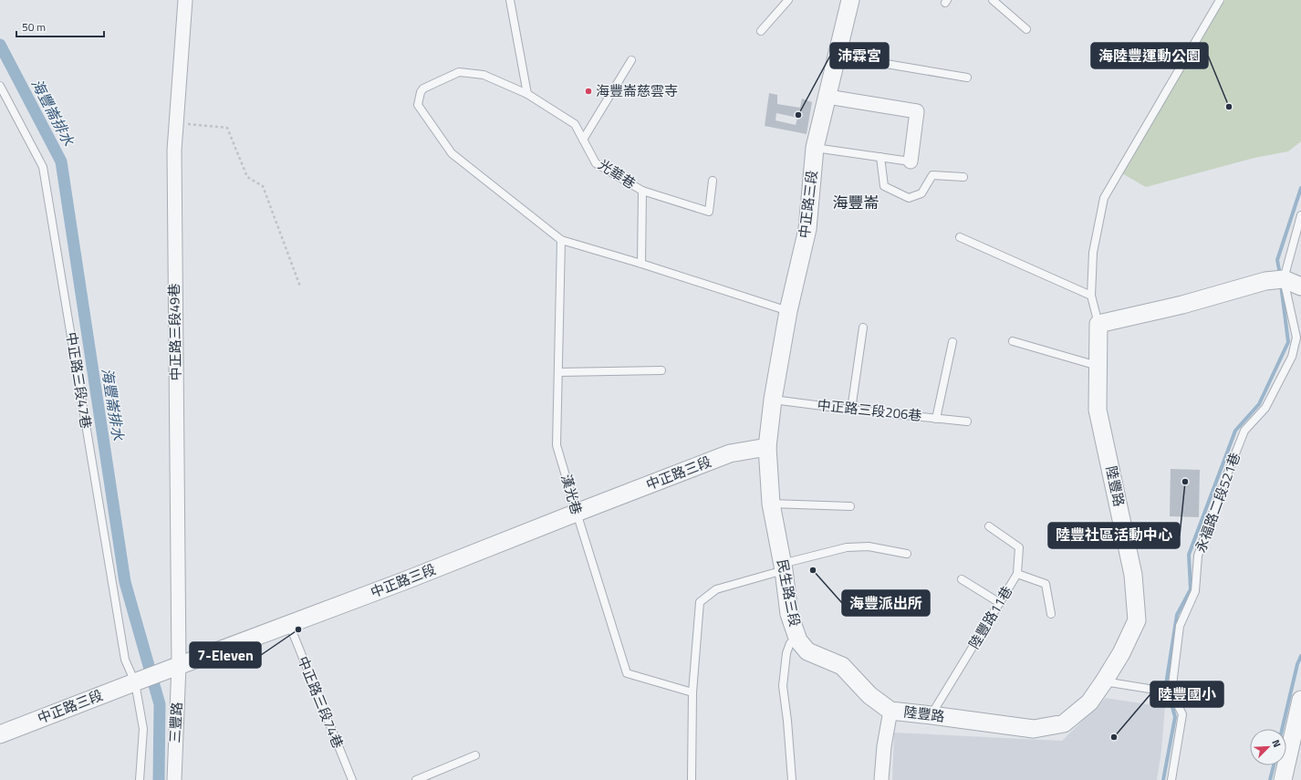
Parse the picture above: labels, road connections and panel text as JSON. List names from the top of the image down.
{
  "streets": {
    "street": [
      "中正路三段",
      "中正路三段49巷",
      "陸豐路",
      "民生路三段",
      "三豐路"
    ],
    "lane": [
      "光華巷",
      "中正路三段47巷",
      "中正路三段206巷",
      "漢光巷",
      "永福路二段521巷",
      "陸豐路11巷",
      "中正路三段74巷"
    ]
  },
  "crossings": [
    ["光華巷", "漢光巷"],
    ["中正路三段", "中正路三段49巷"],
    ["中正路三段", "中正路三段47巷"],
    ["中正路三段", "中正路三段206巷"],
    ["中正路三段", "漢光巷"],
    ["中正路三段", "民生路三段"],
    ["中正路三段", "中正路三段74巷"],
    ["中正路三段", "三豐路"],
    ["中正路三段49巷", "三豐路"],
    ["陸豐路", "民生路三段"],
    ["陸豐路", "陸豐路11巷"]
  ],
  "districts": ["海豐崙"],
  "water": ["海豐崙排水"],
  "places": [
    "海豐崙慈雲寺",
    "海陸豐運動公園",
    "沛霖宮",
    "陸豐社區活動中心",
    "海豐派出所",
    "7-Eleven",
    "陸豐國小"
  ],
  "scale_bar": "50 m",
  "north": "top right"
}
